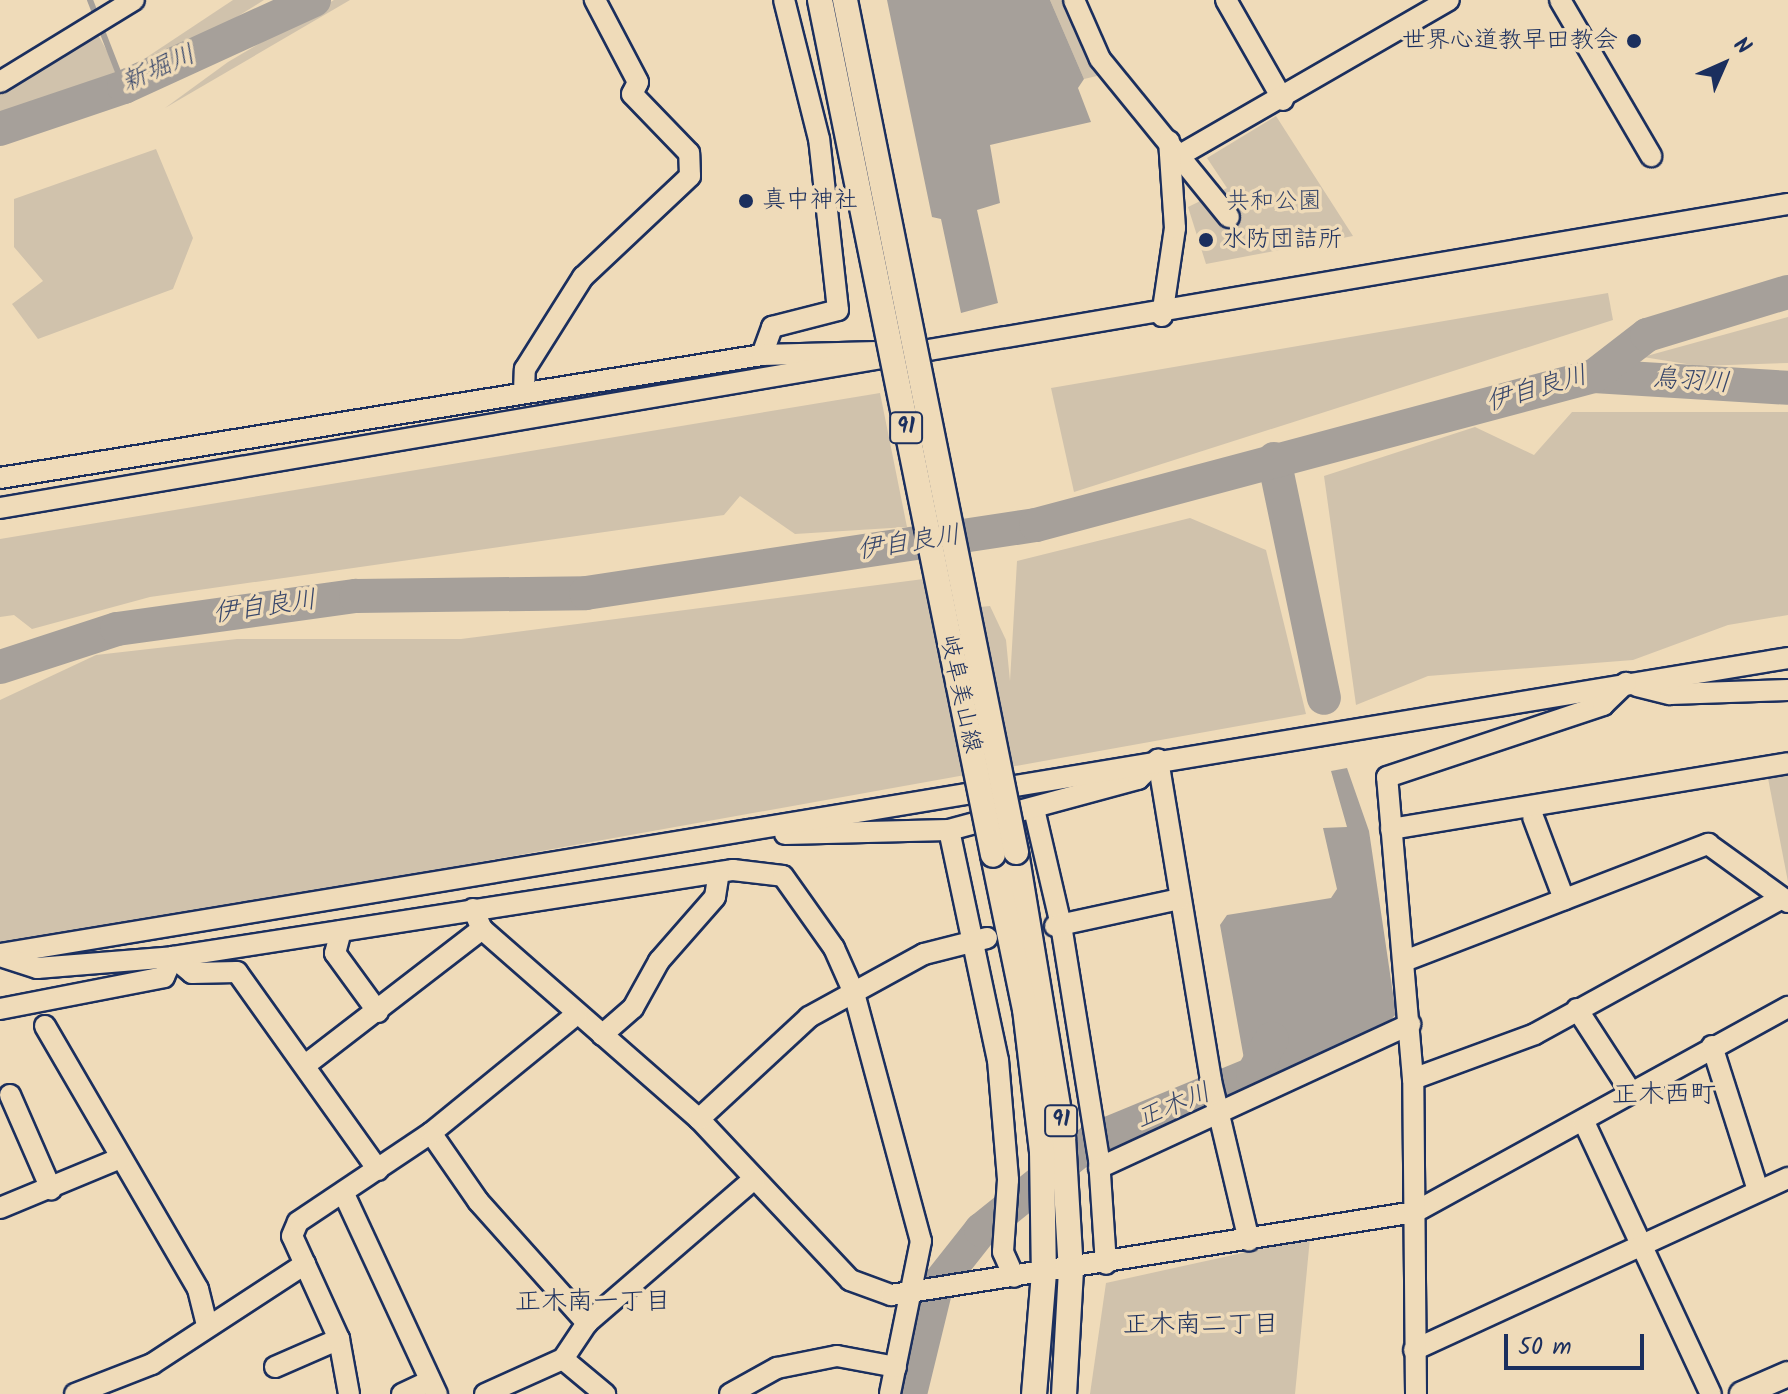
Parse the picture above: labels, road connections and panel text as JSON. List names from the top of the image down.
{
  "streets": {
    "main road": ["91", "岐阜美山線"]
  },
  "districts": ["正木西町", "正木南一丁目", "正木南二丁目"],
  "water": [
    "新堀川",
    "鳥羽川",
    "伊自良川",
    "正木川"
  ],
  "parks": ["共和公園"],
  "places": ["世界心道教早田教会", "真中神社", "水防団詰所"],
  "scale_bar": "50 m",
  "north": "top right"
}
